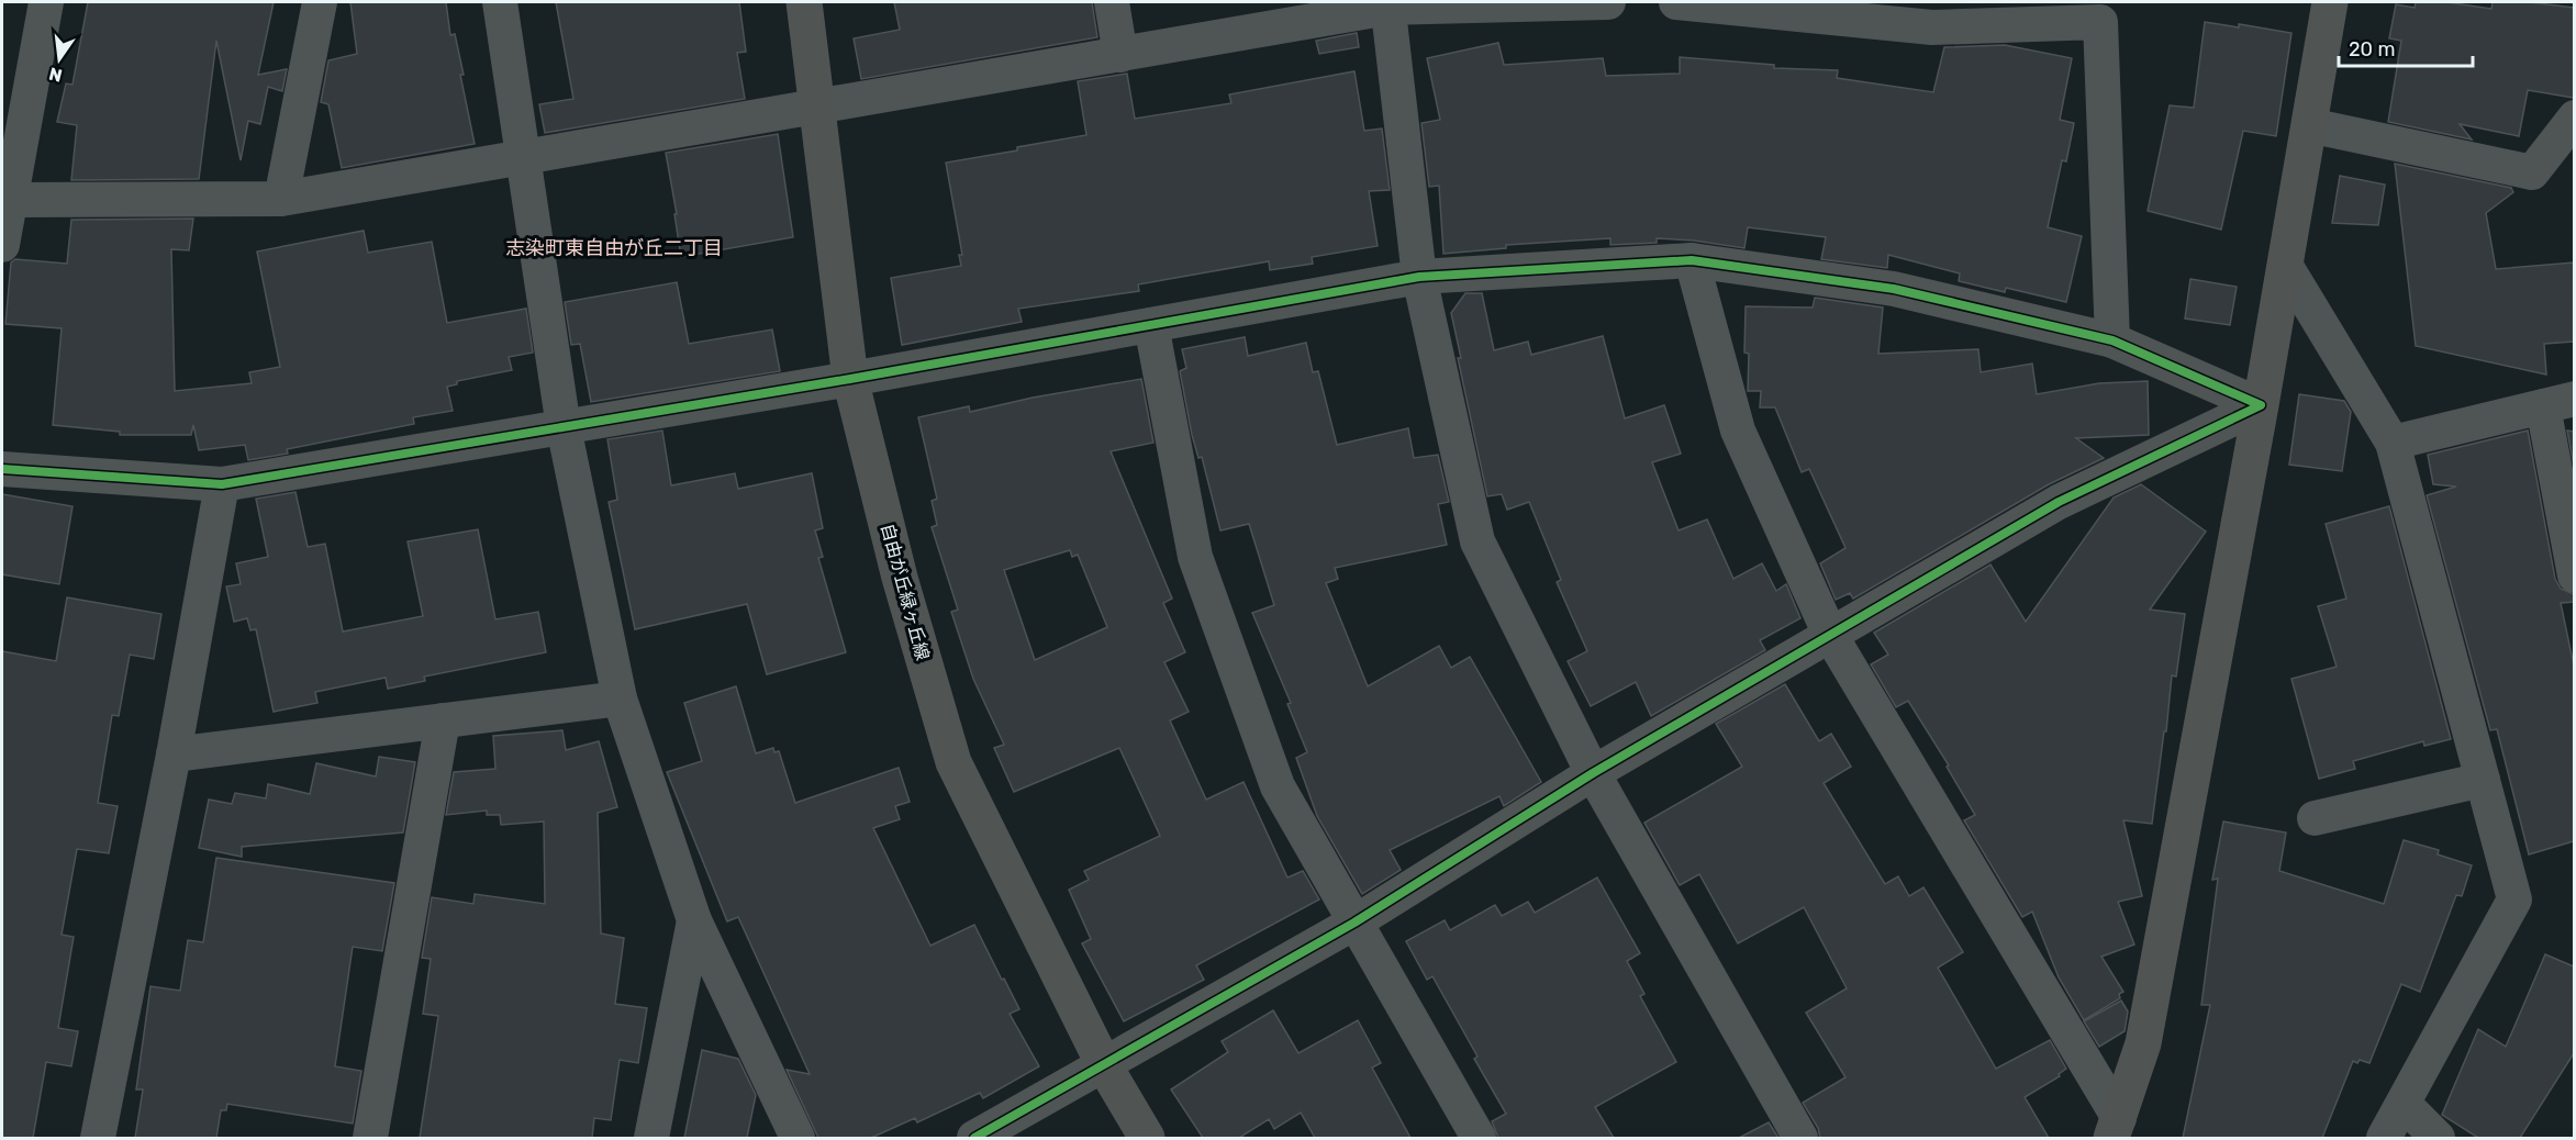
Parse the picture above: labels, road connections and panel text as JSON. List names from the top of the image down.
{
  "streets": {
    "street": ["自由が丘緑ヶ丘線"]
  },
  "districts": ["志染町東自由が丘二丁目"],
  "scale_bar": "20 m",
  "north": "bottom"
}
